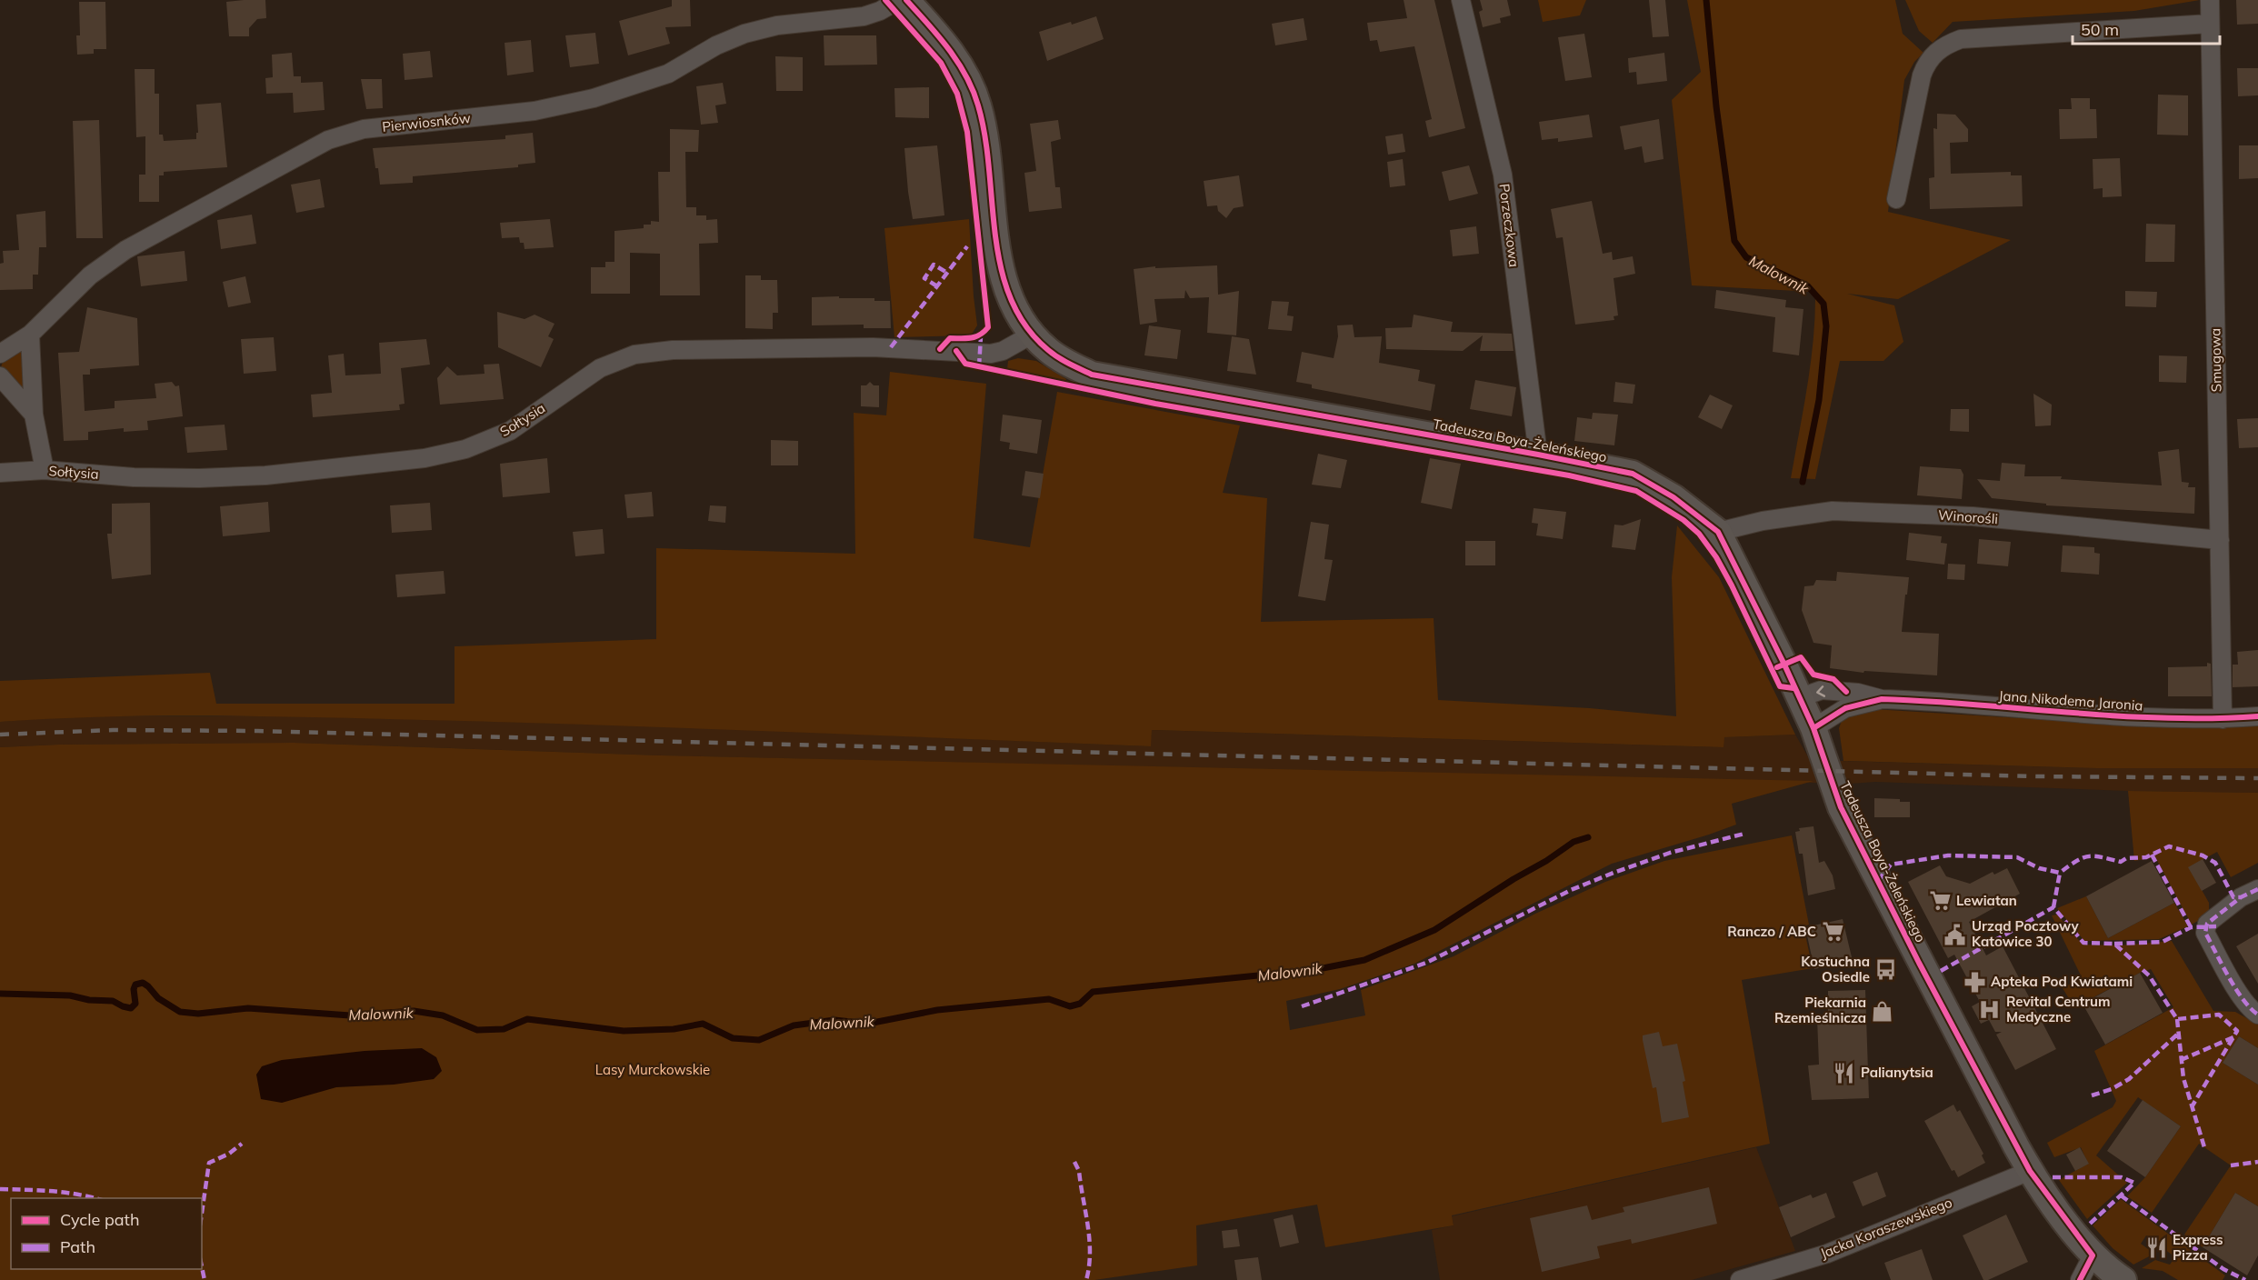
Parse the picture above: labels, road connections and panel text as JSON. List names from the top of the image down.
{
  "streets": {
    "street": [
      "Pierwiosnków",
      "Porzeczkowa",
      "Smugowa",
      "Sołtysia",
      "Tadeusza Boya-Żeleńskiego",
      "Winorośli",
      "Jana Nikodema Jaronia",
      "Jacka Koraszewskiego"
    ]
  },
  "crossings": [
    ["Porzeczkowa", "Tadeusza Boya-Żeleńskiego"],
    ["Smugowa", "Winorośli"],
    ["Smugowa", "Jana Nikodema Jaronia"],
    ["Sołtysia", "Tadeusza Boya-Żeleńskiego"],
    ["Tadeusza Boya-Żeleńskiego", "Winorośli"],
    ["Tadeusza Boya-Żeleńskiego", "Jana Nikodema Jaronia"],
    ["Tadeusza Boya-Żeleńskiego", "Jacka Koraszewskiego"]
  ],
  "water": ["Malownik"],
  "parks": ["Lasy Murckowskie"],
  "places": {
    "supermarket": ["Lewiatan", "Ranczo / ABC"],
    "public building": ["Urząd Pocztowy Katowice 30"],
    "bus stop": ["Kostuchna Osiedle"],
    "pharmacy": ["Apteka Pod Kwiatami"],
    "hospital": ["Revital Centrum Medyczne"],
    "shop": ["Piekarnia Rzemieślnicza"],
    "restaurant": ["Palianytsia", "Express Pizza"]
  },
  "legend": ["Cycle path", "Path"],
  "scale_bar": "50 m"
}
